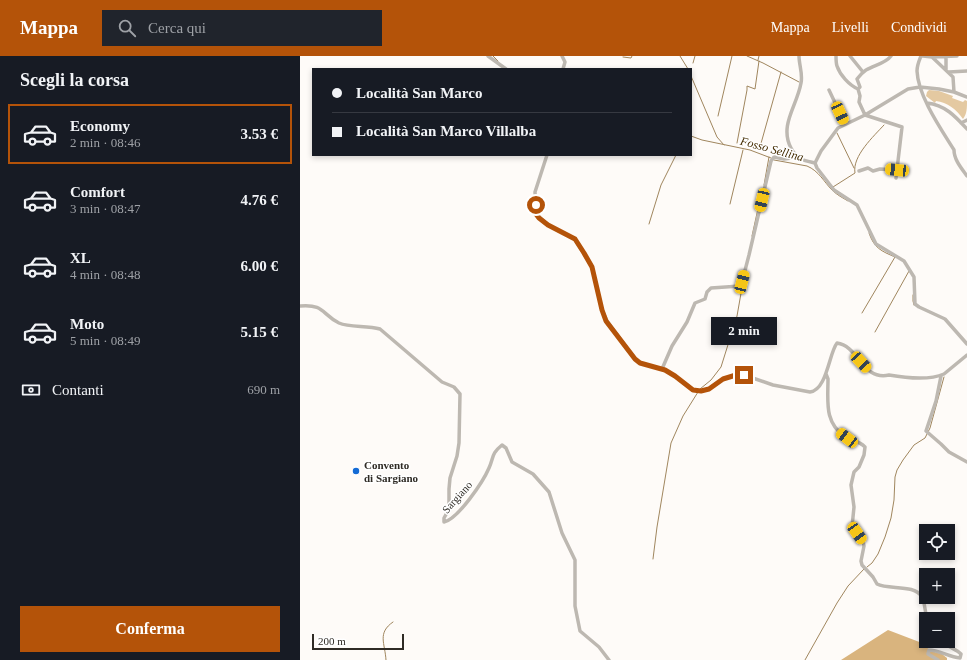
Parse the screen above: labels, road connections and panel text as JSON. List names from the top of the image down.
{
  "streets": {
    "street": ["Sargiano"]
  },
  "water": ["Fosso Sellina"],
  "places": ["Convento di Sargiano"],
  "scale_bar": "200 m",
  "page": {
    "header": "Mappa",
    "search": "Cerca qui",
    "nav": ["Mappa", "Livelli", "Condividi"],
    "heading": "Scegli la corsa",
    "banner": ["Località San Marco", "Località San Marco Villalba"],
    "list": [
      {
        "name": "Economy",
        "note": "2 min · 08:46",
        "value": "3.53 €"
      },
      {
        "name": "Comfort",
        "note": "3 min · 08:47",
        "value": "4.76 €"
      },
      {
        "name": "XL",
        "note": "4 min · 08:48",
        "value": "6.00 €"
      },
      {
        "name": "Moto",
        "note": "5 min · 08:49",
        "value": "5.15 €"
      }
    ],
    "bubble": "2 min",
    "pay": ["Contanti", "690 m"],
    "map_buttons": ["+", "−"],
    "buttons": "Conferma",
    "scale": "200 m"
  }
}
